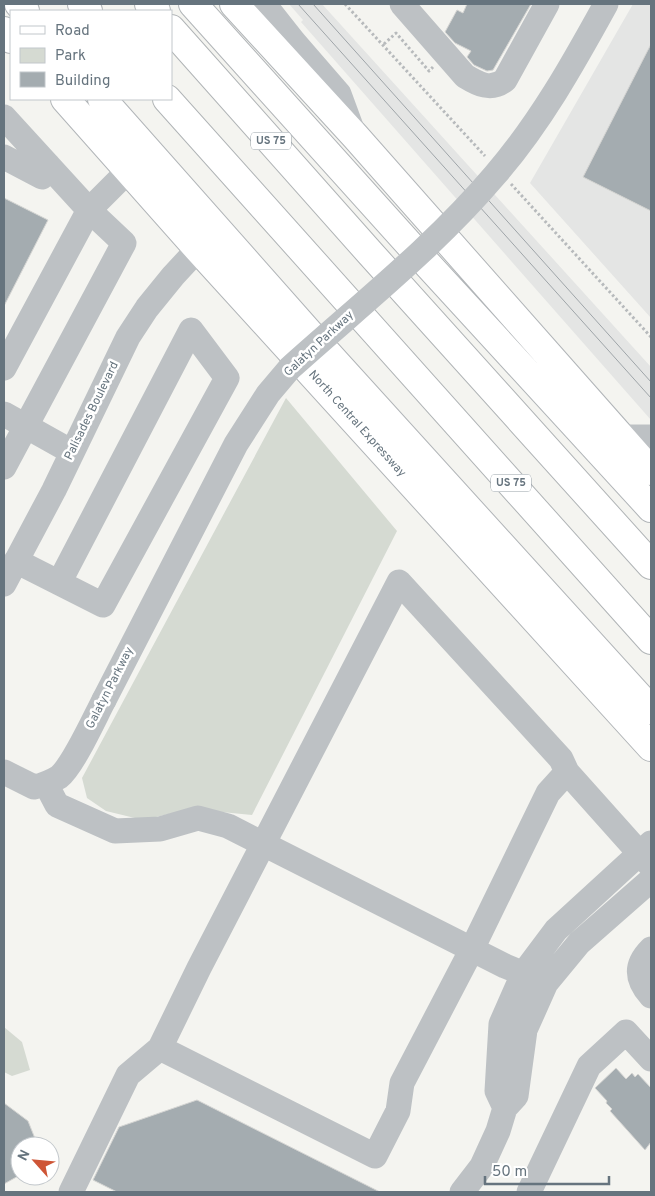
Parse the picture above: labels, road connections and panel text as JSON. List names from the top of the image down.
{
  "streets": {
    "main road": ["US 75", "North Central Expressway"],
    "street": ["Galatyn Parkway", "Palisades Boulevard"]
  },
  "crossings": [
    ["Palisades Boulevard", "North Central Expressway"]
  ],
  "legend": ["Road", "Park", "Building"],
  "scale_bar": "50 m",
  "north": "top left"
}
